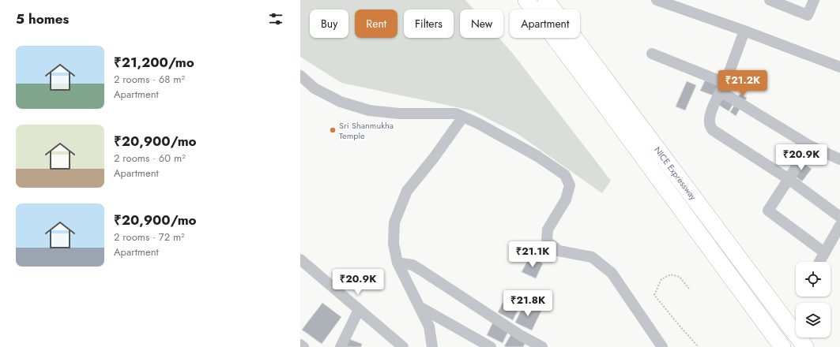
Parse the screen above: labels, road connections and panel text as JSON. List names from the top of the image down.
{
  "streets": {
    "highway": ["NICE Expressway"]
  },
  "places": ["Sri Shanmukha Temple"],
  "page": {
    "heading": "5 homes",
    "chip": [
      "Buy",
      "Rent",
      "Filters",
      "New",
      "Apartment"
    ],
    "list": [
      {
        "name": "₹21,200/mo",
        "note": "2 rooms · 68 m² · Apartment"
      },
      {
        "name": "₹20,900/mo",
        "note": "2 rooms · 60 m² · Apartment"
      },
      {
        "name": "₹20,900/mo",
        "note": "2 rooms · 72 m² · Apartment"
      }
    ],
    "price": [
      "₹21.2K",
      "₹20.9K",
      "₹21.1K",
      "₹20.9K",
      "₹21.8K"
    ]
  }
}
